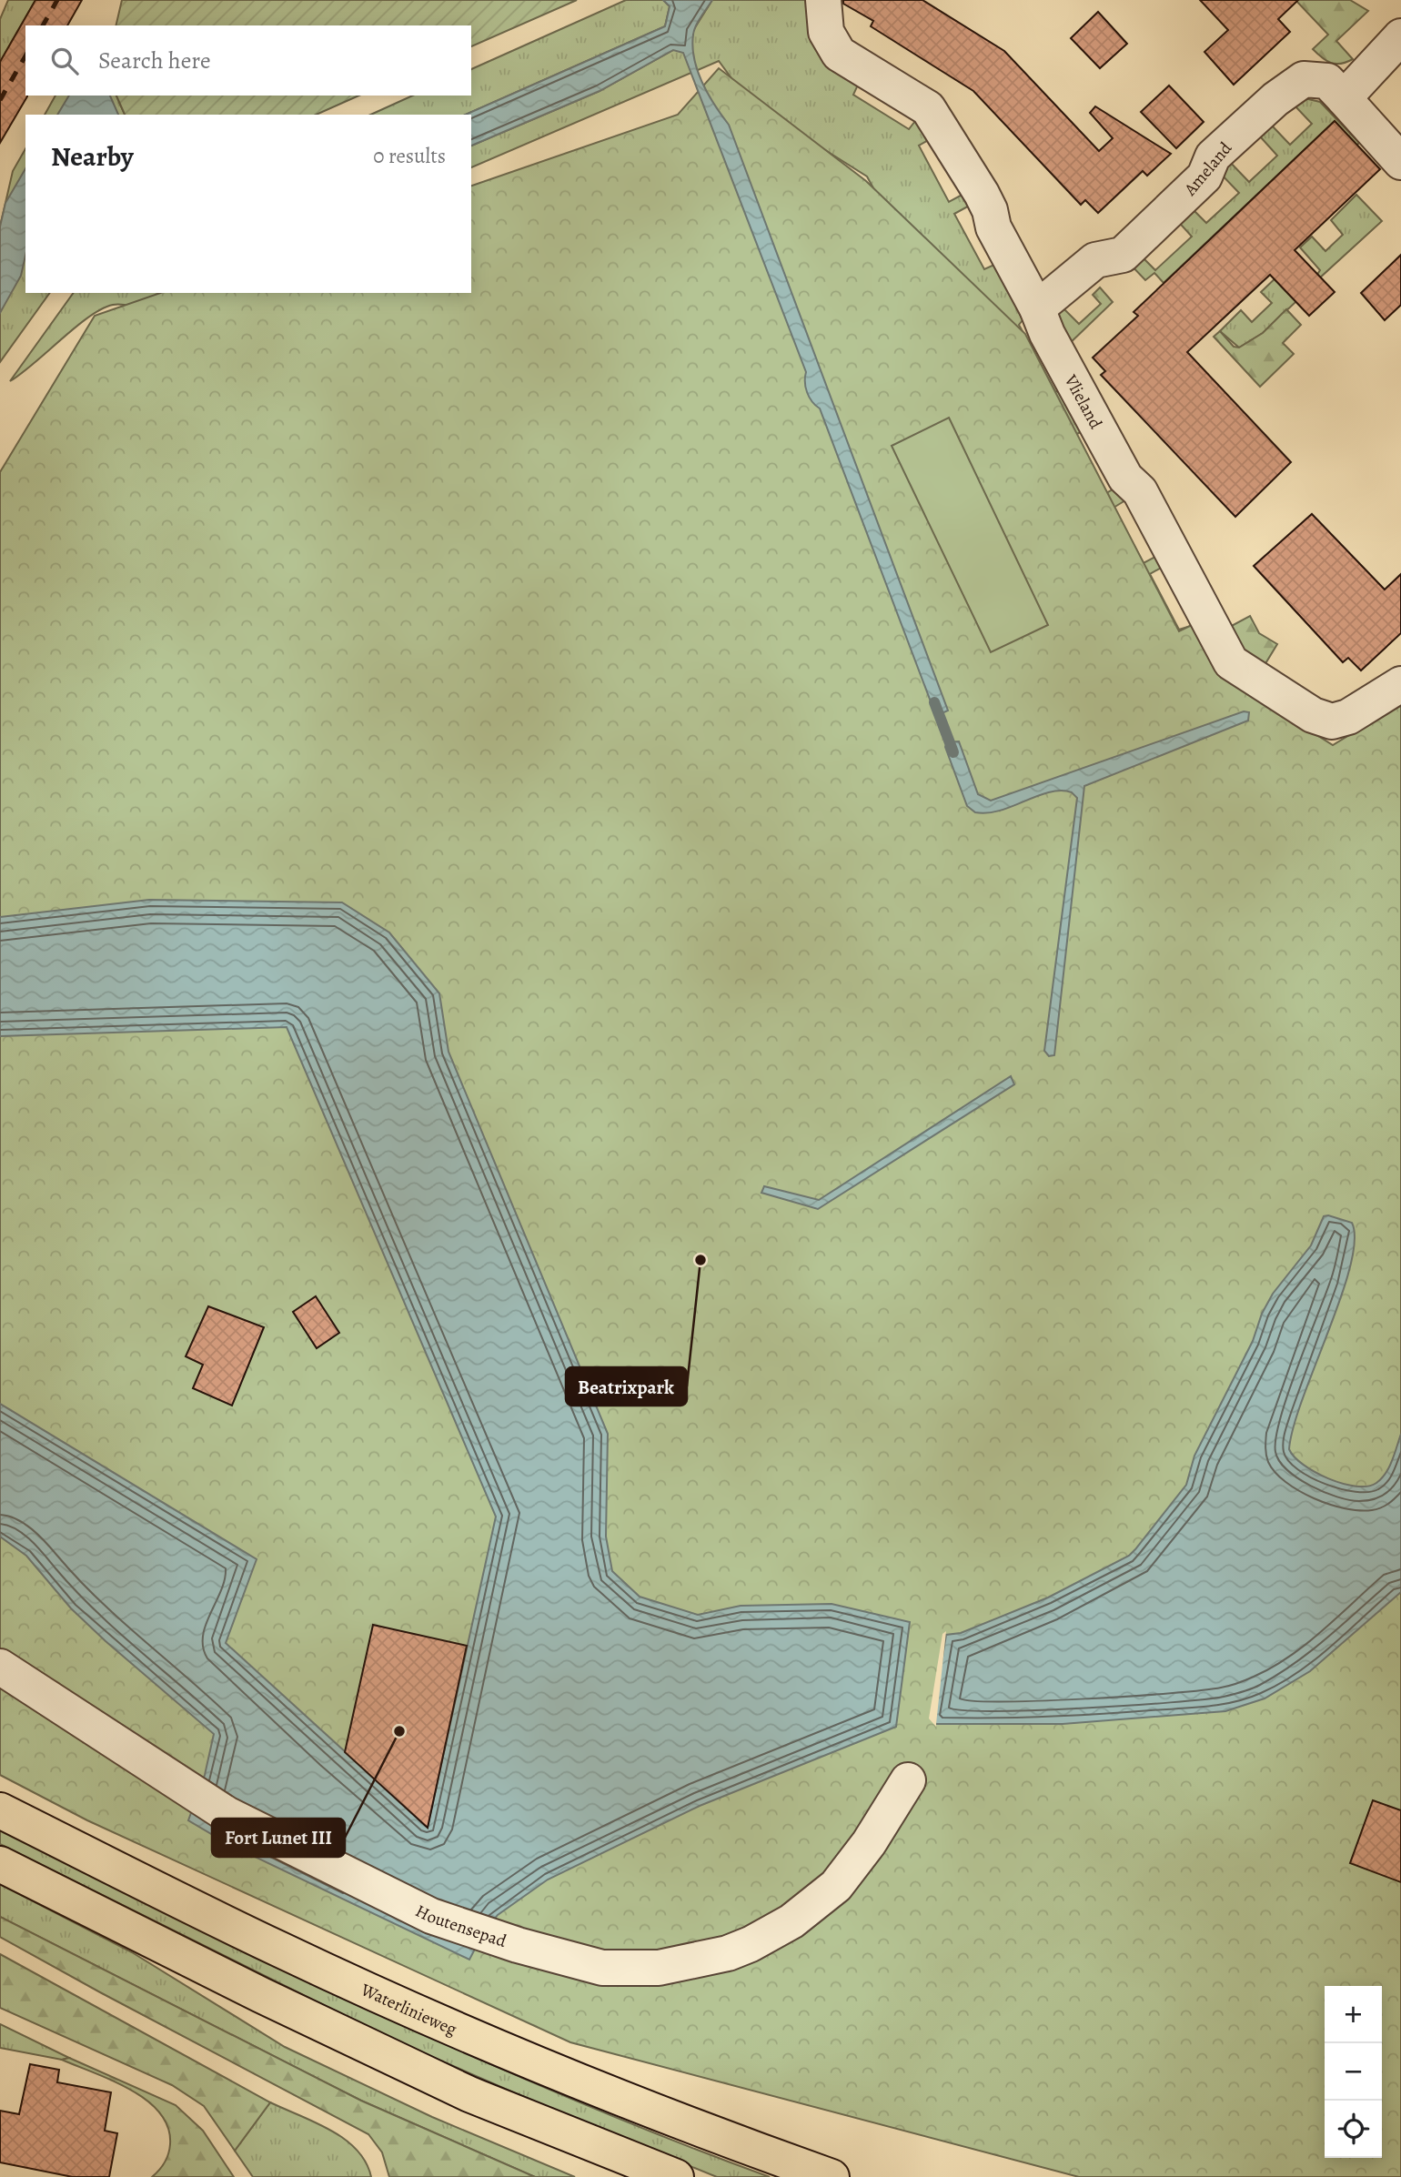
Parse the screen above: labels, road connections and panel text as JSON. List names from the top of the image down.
{
  "streets": {
    "main road": ["Waterlinieweg"],
    "street": ["Ameland", "Vlieland", "Houtensepad"]
  },
  "crossings": [
    ["Ameland", "Vlieland"]
  ],
  "places": ["Beatrixpark", "Fort Lunet III"],
  "page": {
    "search": "Search here",
    "heading": ["Nearby", "0 results"],
    "map_buttons": ["+", "−"]
  }
}
